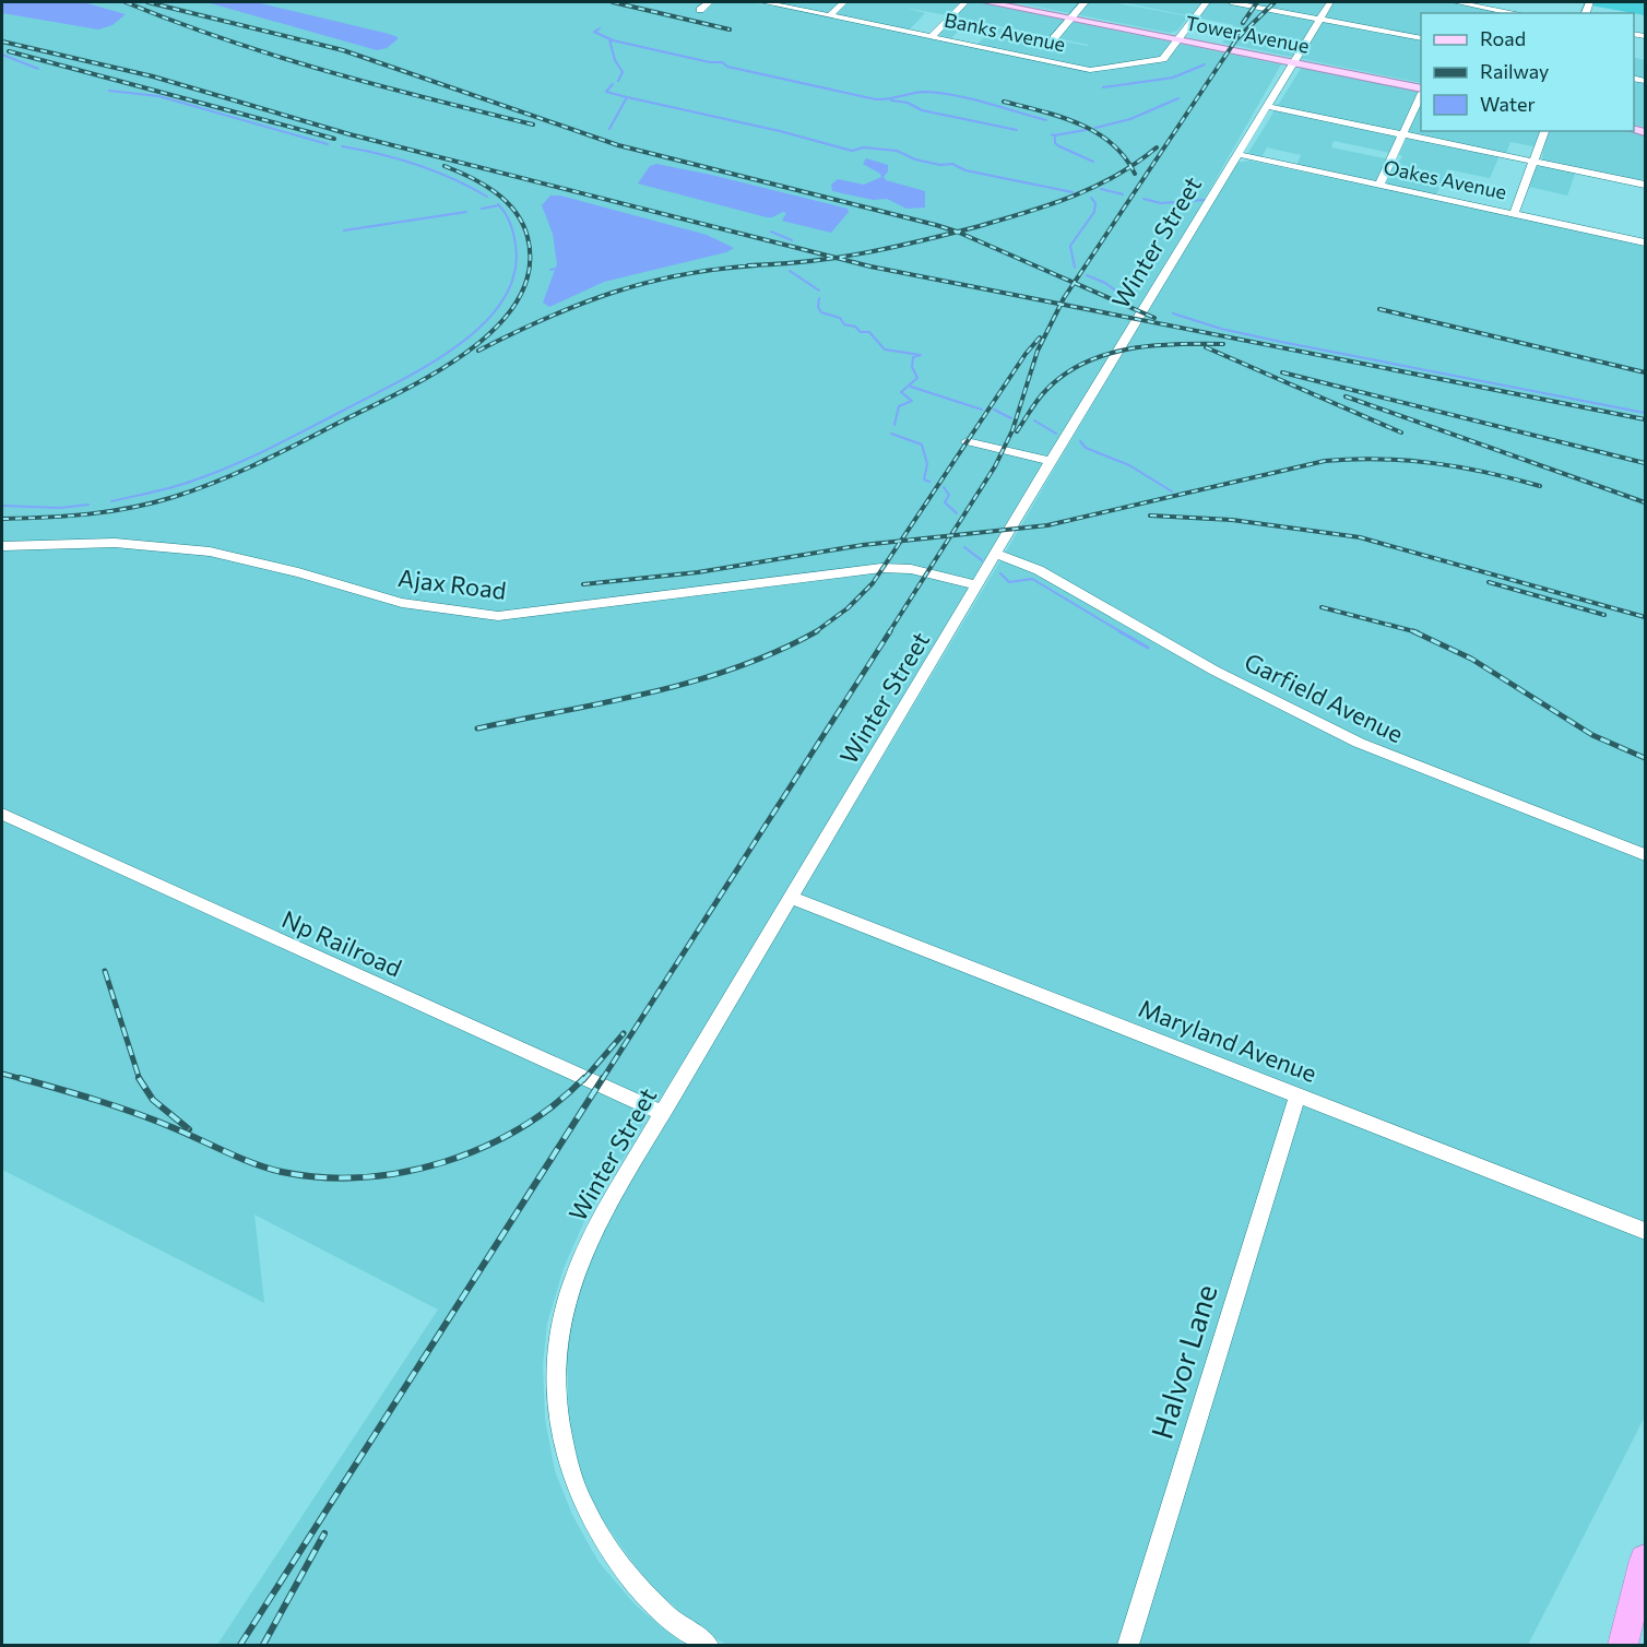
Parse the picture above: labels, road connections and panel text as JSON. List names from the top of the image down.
{
  "streets": {
    "main road": ["Tower Avenue"],
    "street": [
      "Banks Avenue",
      "Oakes Avenue",
      "Winter Street",
      "Ajax Road",
      "Garfield Avenue",
      "Np Railroad",
      "Maryland Avenue",
      "Halvor Lane"
    ]
  },
  "crossings": [
    ["Banks Avenue", "Tower Avenue"],
    ["Tower Avenue", "Winter Street"],
    ["Oakes Avenue", "Winter Street"],
    ["Winter Street", "Ajax Road"],
    ["Winter Street", "Garfield Avenue"],
    ["Winter Street", "Np Railroad"],
    ["Winter Street", "Maryland Avenue"],
    ["Maryland Avenue", "Halvor Lane"]
  ],
  "legend": ["Road", "Railway", "Water"]
}
